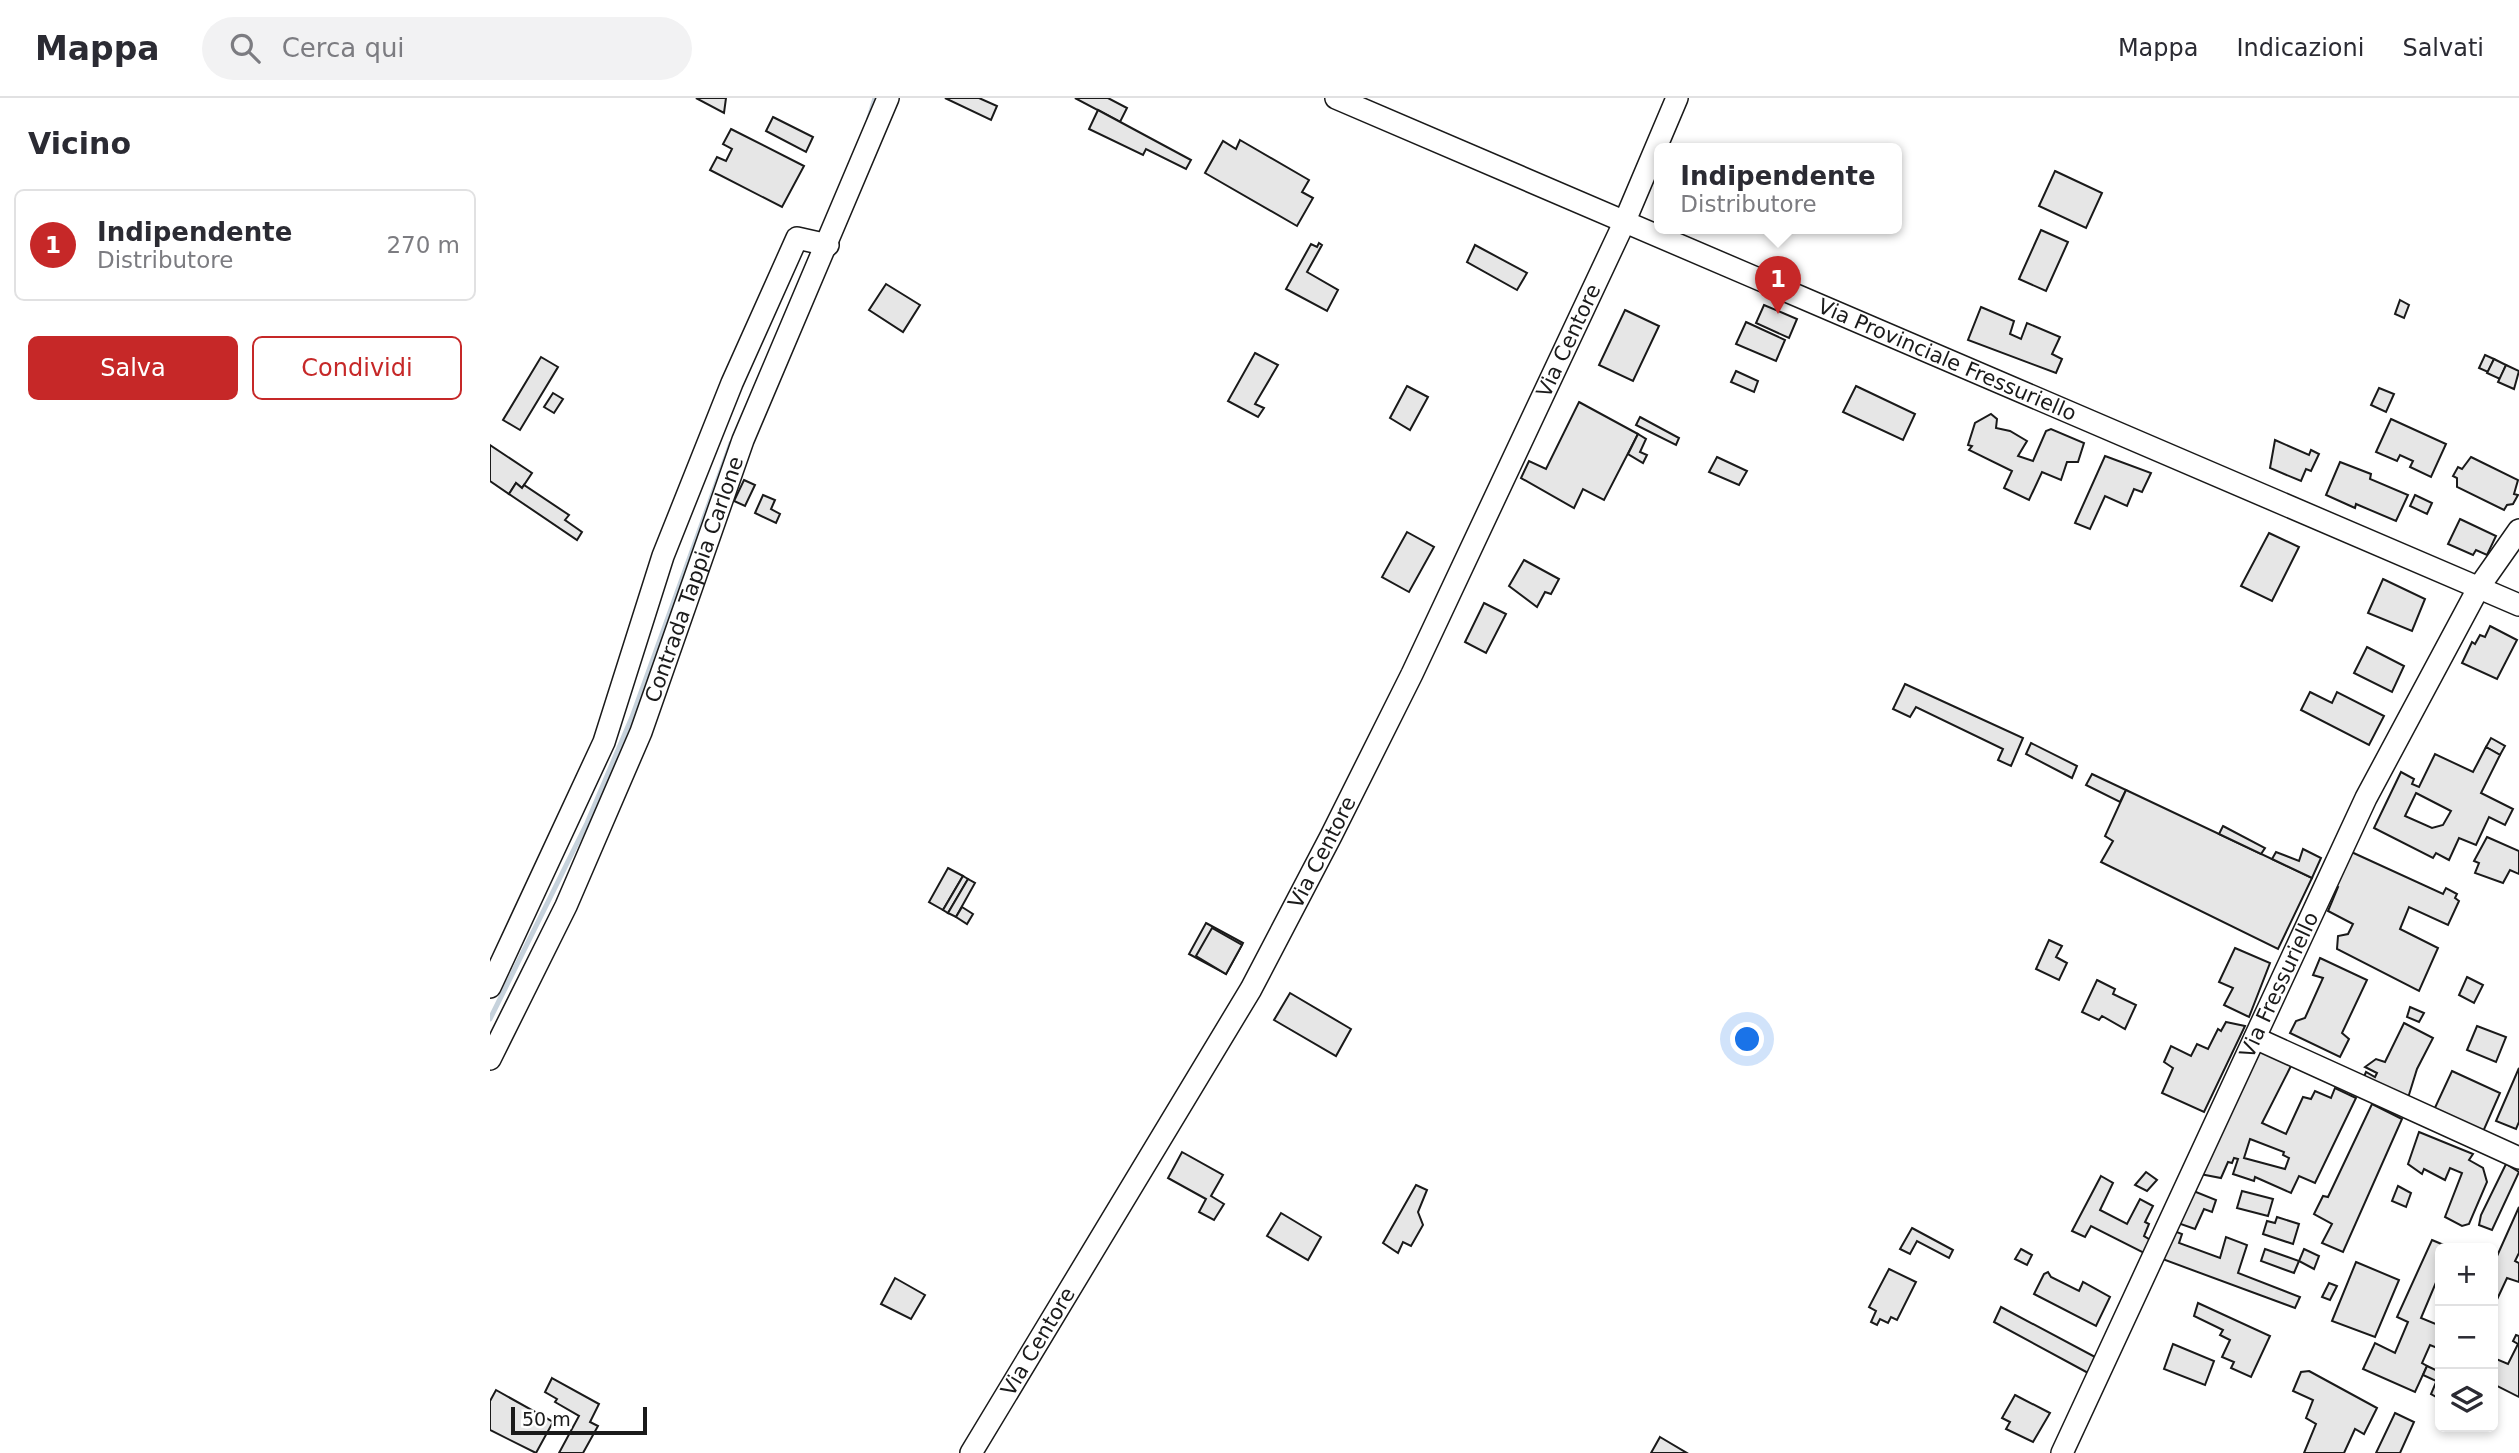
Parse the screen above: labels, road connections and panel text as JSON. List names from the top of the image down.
{
  "streets": {
    "street": [
      "Via Centore",
      "Via Provinciale Fressuriello",
      "Contrada Tappia Carlone",
      "Via Fressuriello"
    ]
  },
  "crossings": [
    ["Via Centore", "Via Provinciale Fressuriello"],
    ["Via Provinciale Fressuriello", "Via Fressuriello"]
  ],
  "scale_bar": "50 m",
  "page": {
    "header": "Mappa",
    "search": "Cerca qui",
    "nav": ["Mappa", "Indicazioni", "Salvati"],
    "heading": "Vicino",
    "popup": ["Indipendente", "Distributore"],
    "list": [
      {
        "mark": "1",
        "name": "Indipendente",
        "note": "Distributore",
        "value": "270 m"
      }
    ],
    "pins": "1",
    "buttons": ["Salva", "Condividi"],
    "map_buttons": ["+", "−"],
    "scale": "50 m"
  }
}
